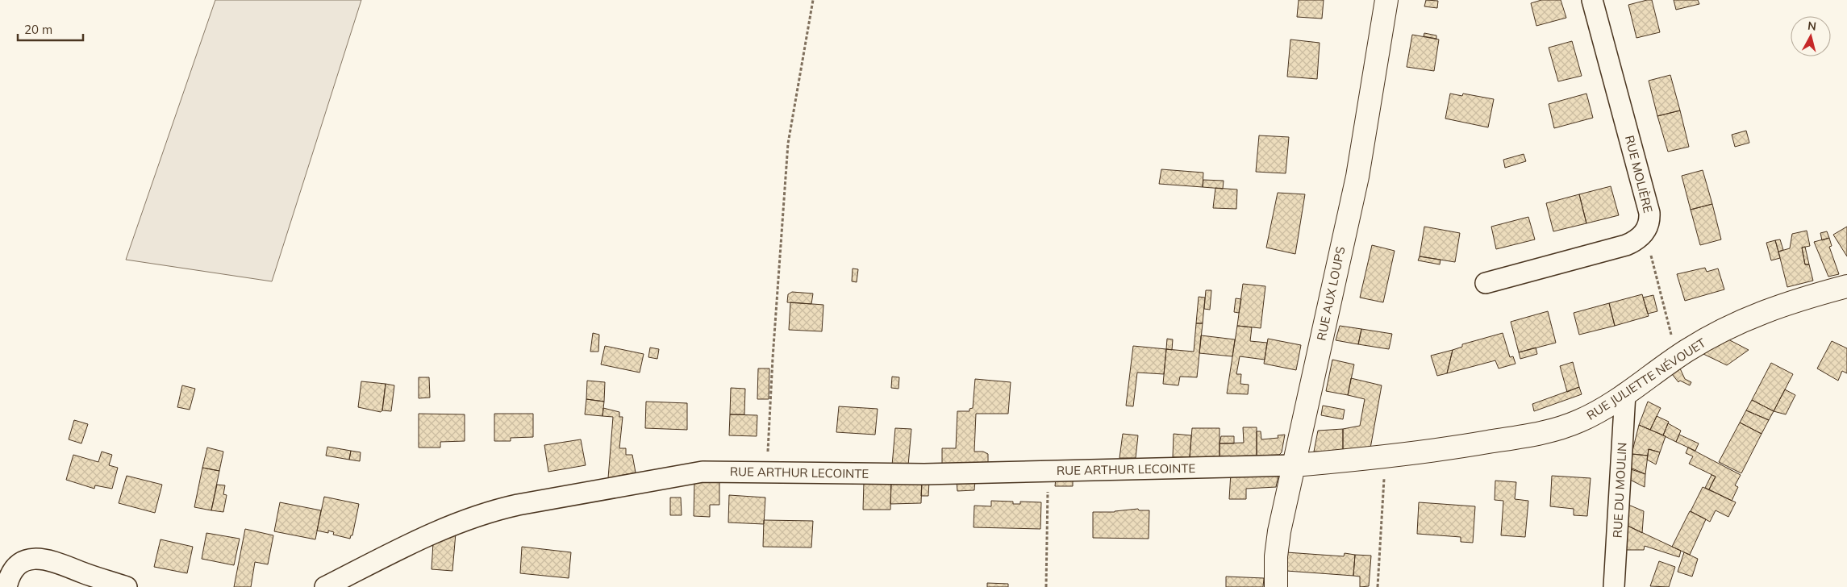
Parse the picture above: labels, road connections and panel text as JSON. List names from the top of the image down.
{
  "streets": {
    "street": [
      "RUE MOLIÈRE",
      "RUE AUX LOUPS",
      "RUE JULIETTE NÉVOUET",
      "RUE ARTHUR LECOINTE",
      "RUE DU MOULIN"
    ]
  },
  "crossings": [
    ["RUE AUX LOUPS", "RUE JULIETTE NÉVOUET"],
    ["RUE AUX LOUPS", "RUE ARTHUR LECOINTE"],
    ["RUE JULIETTE NÉVOUET", "RUE ARTHUR LECOINTE"],
    ["RUE JULIETTE NÉVOUET", "RUE DU MOULIN"]
  ],
  "scale_bar": "20 m",
  "north": "top"
}
